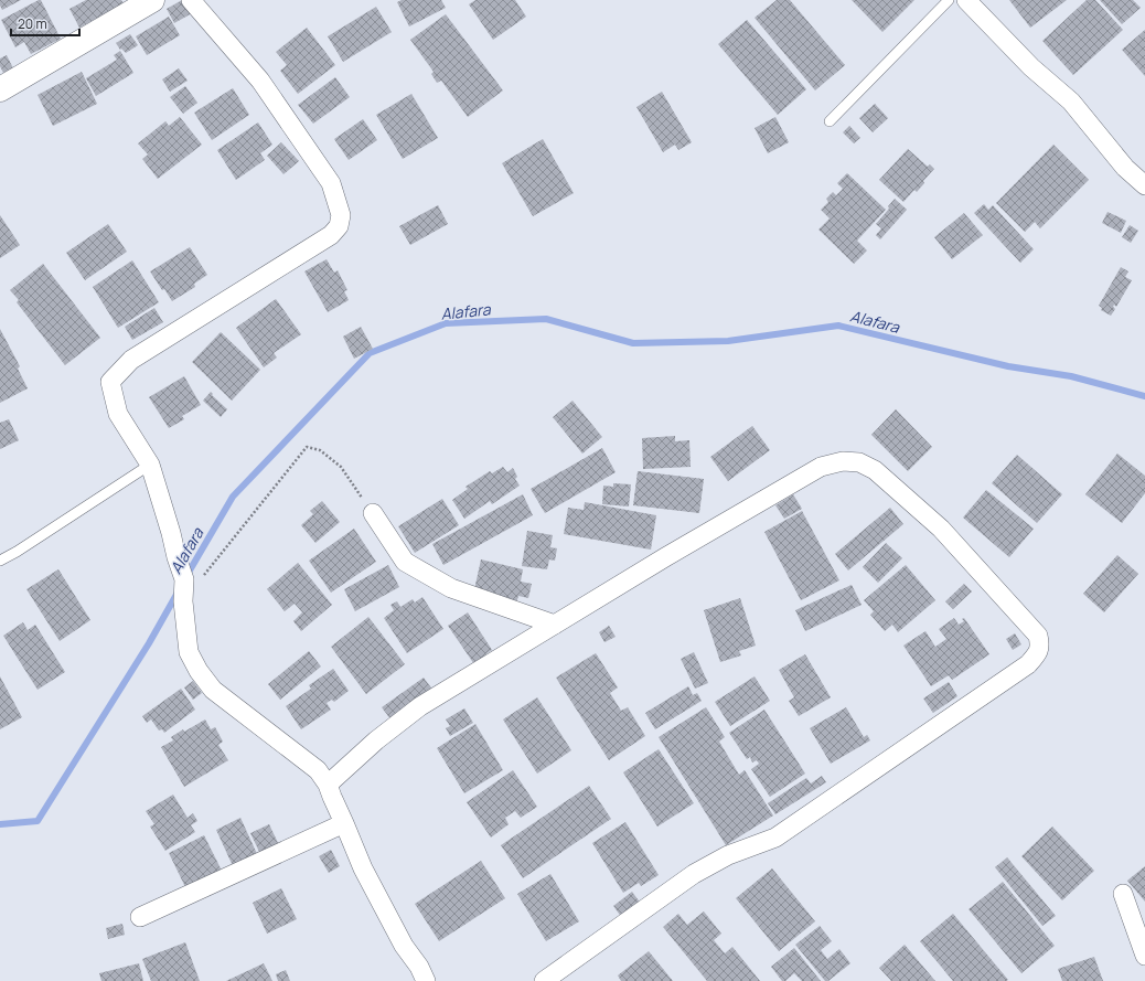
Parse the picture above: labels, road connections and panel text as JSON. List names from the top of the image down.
{
  "water": ["Alafara"],
  "scale_bar": "20 m"
}
